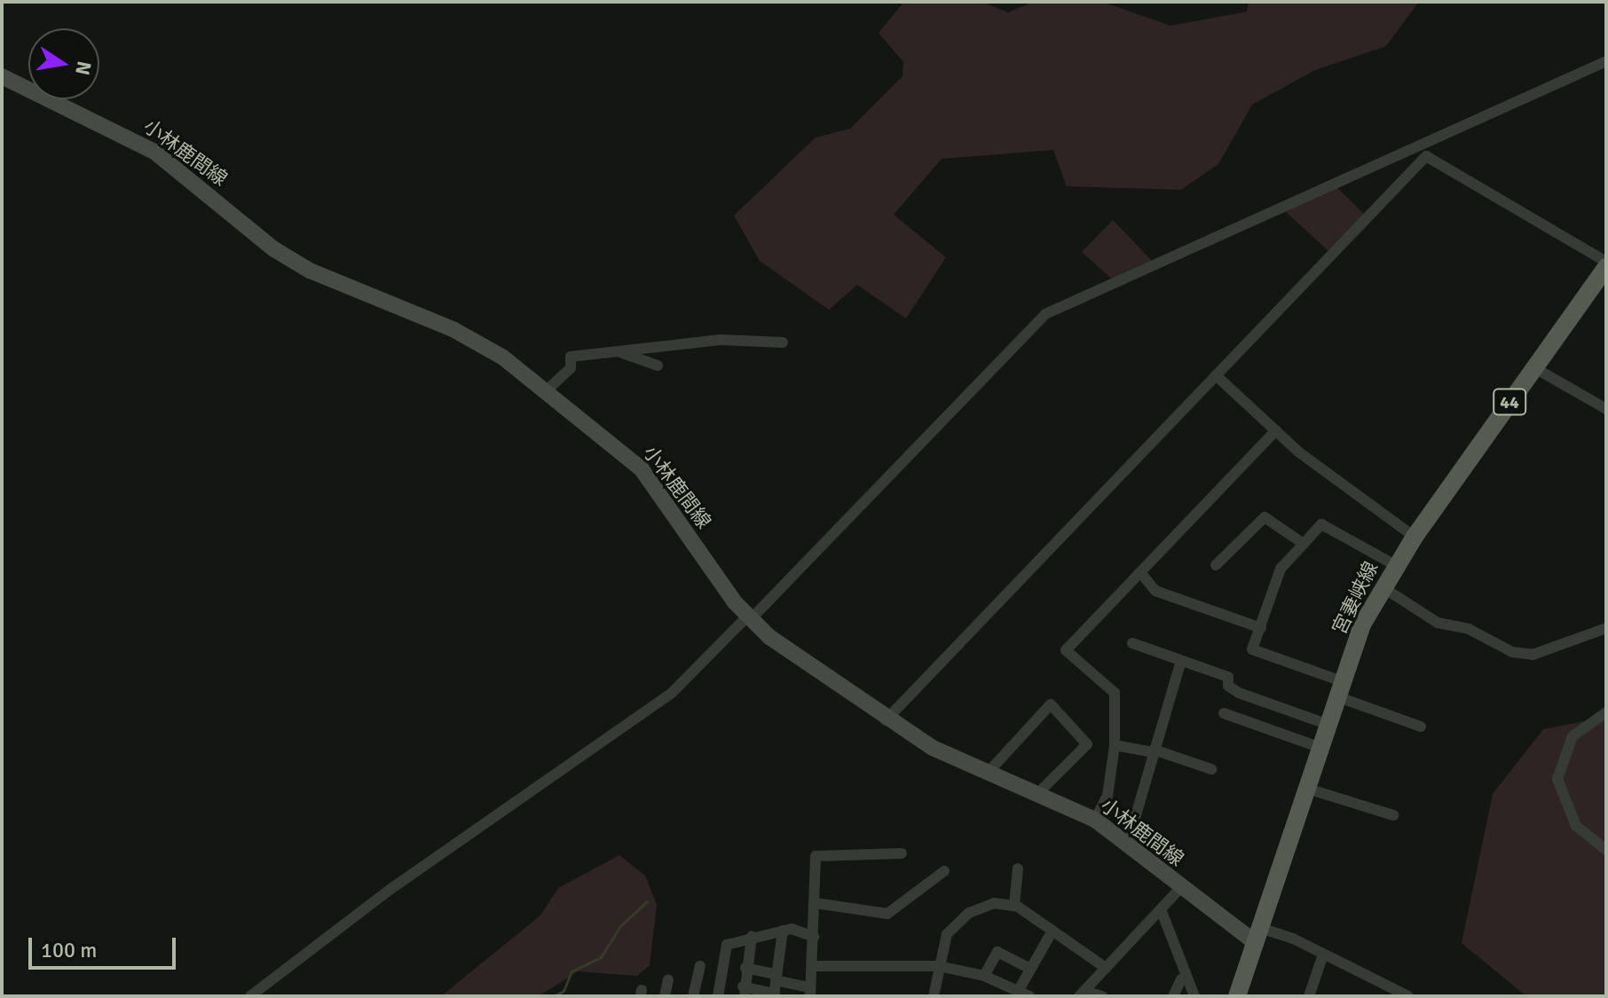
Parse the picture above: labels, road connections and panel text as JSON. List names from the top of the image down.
{
  "streets": {
    "main road": ["小林鹿間線", "44", "宮妻峡線"]
  },
  "crossings": [
    ["小林鹿間線", "宮妻峡線"]
  ],
  "scale_bar": "100 m",
  "north": "right"
}
